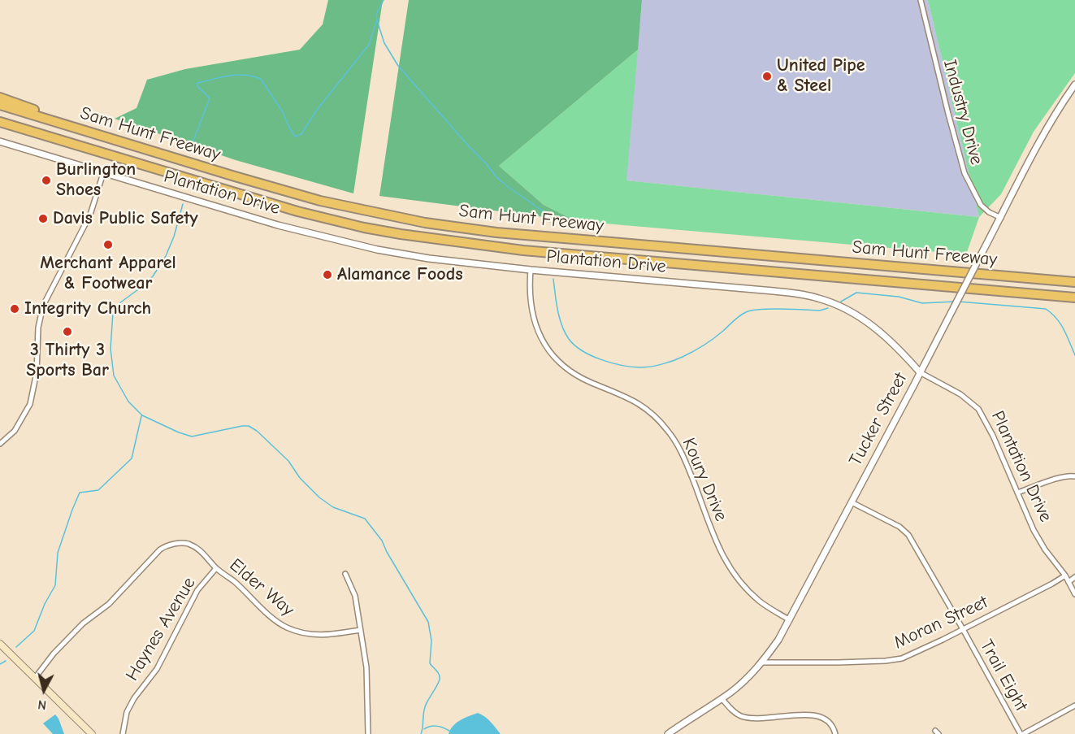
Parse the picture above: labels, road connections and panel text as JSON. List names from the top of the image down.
{
  "streets": {
    "highway": ["Sam Hunt Freeway"],
    "street": [
      "Industry Drive",
      "Plantation Drive",
      "Tucker Street",
      "Koury Drive",
      "Elder Way",
      "Moran Street",
      "Haynes Avenue",
      "Trail Eight"
    ]
  },
  "crossings": [
    ["Industry Drive", "Tucker Street"],
    ["Plantation Drive", "Tucker Street"],
    ["Plantation Drive", "Koury Drive"],
    ["Plantation Drive", "Moran Street"],
    ["Tucker Street", "Koury Drive"],
    ["Tucker Street", "Moran Street"],
    ["Tucker Street", "Trail Eight"],
    ["Elder Way", "Haynes Avenue"],
    ["Moran Street", "Trail Eight"]
  ],
  "places": [
    "United Pipe & Steel",
    "Burlington Shoes",
    "Davis Public Safety",
    "Merchant Apparel & Footwear",
    "Alamance Foods",
    "Integrity Church",
    "3 Thirty 3 Sports Bar"
  ],
  "north": "bottom"
}
